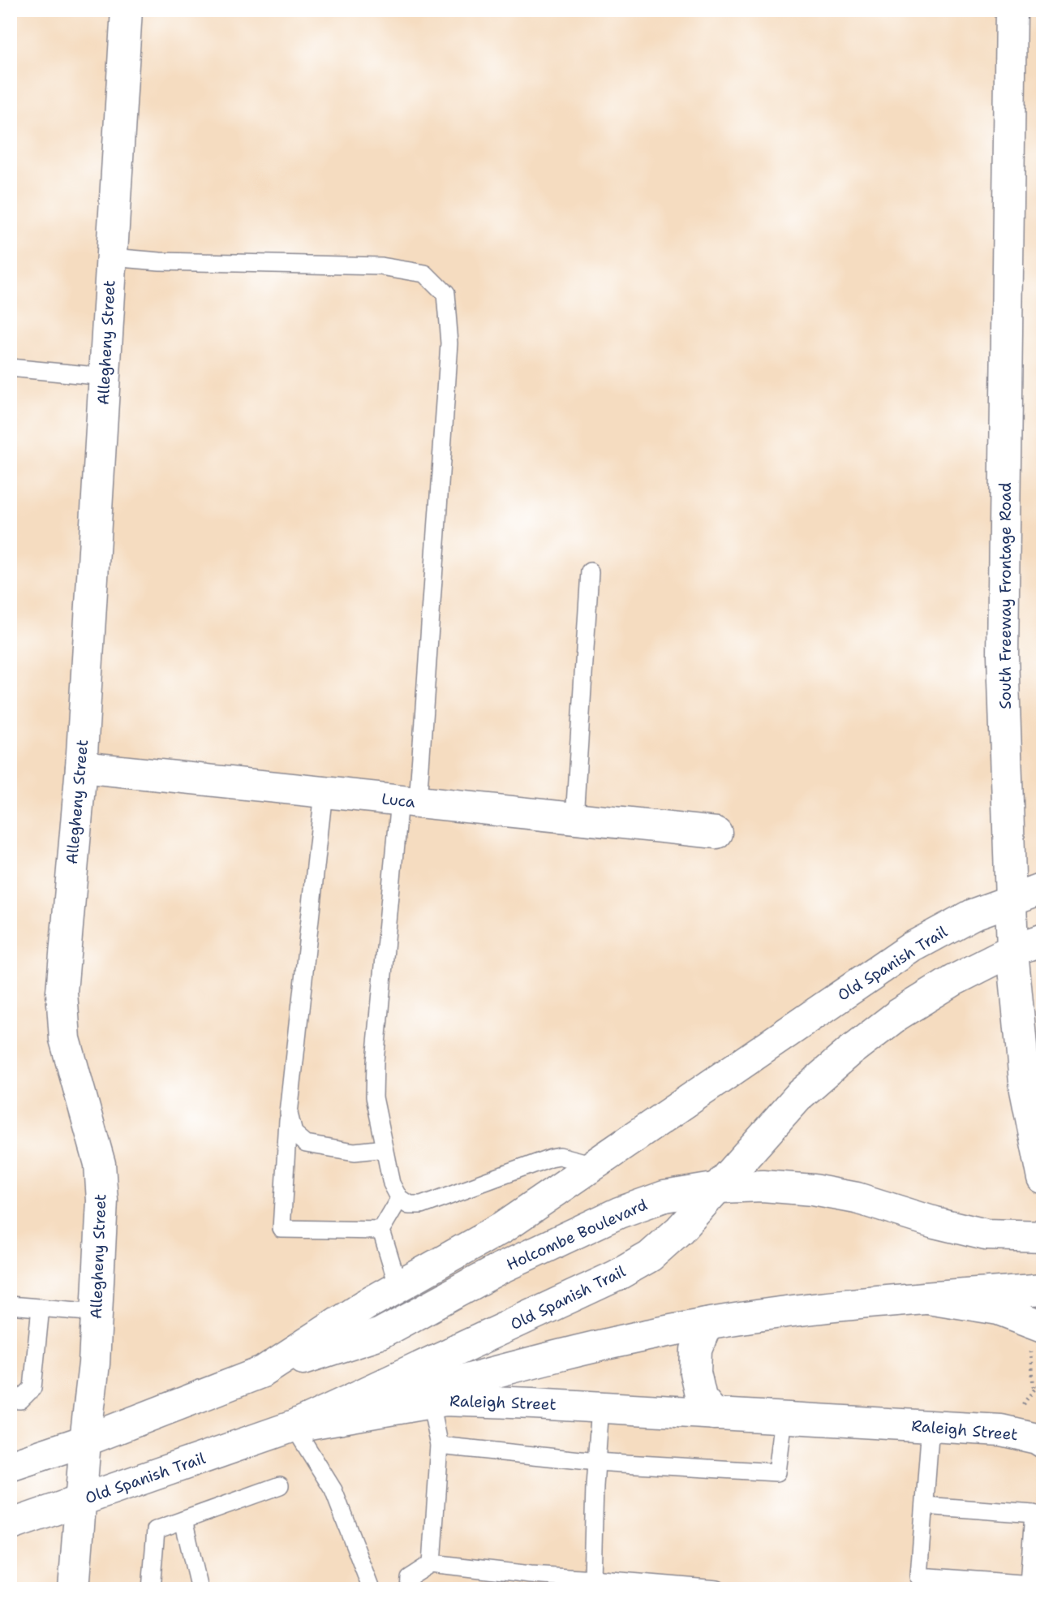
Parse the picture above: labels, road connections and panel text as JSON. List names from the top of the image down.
{
  "streets": {
    "main road": [
      "Allegheny Street",
      "South Freeway Frontage Road",
      "Luca",
      "Old Spanish Trail",
      "Holcombe Boulevard",
      "Raleigh Street"
    ]
  },
  "crossings": [
    ["Allegheny Street", "Luca"],
    ["Allegheny Street", "Old Spanish Trail"],
    ["South Freeway Frontage Road", "Old Spanish Trail"],
    ["Old Spanish Trail", "Holcombe Boulevard"],
    ["Old Spanish Trail", "Raleigh Street"]
  ]
}
